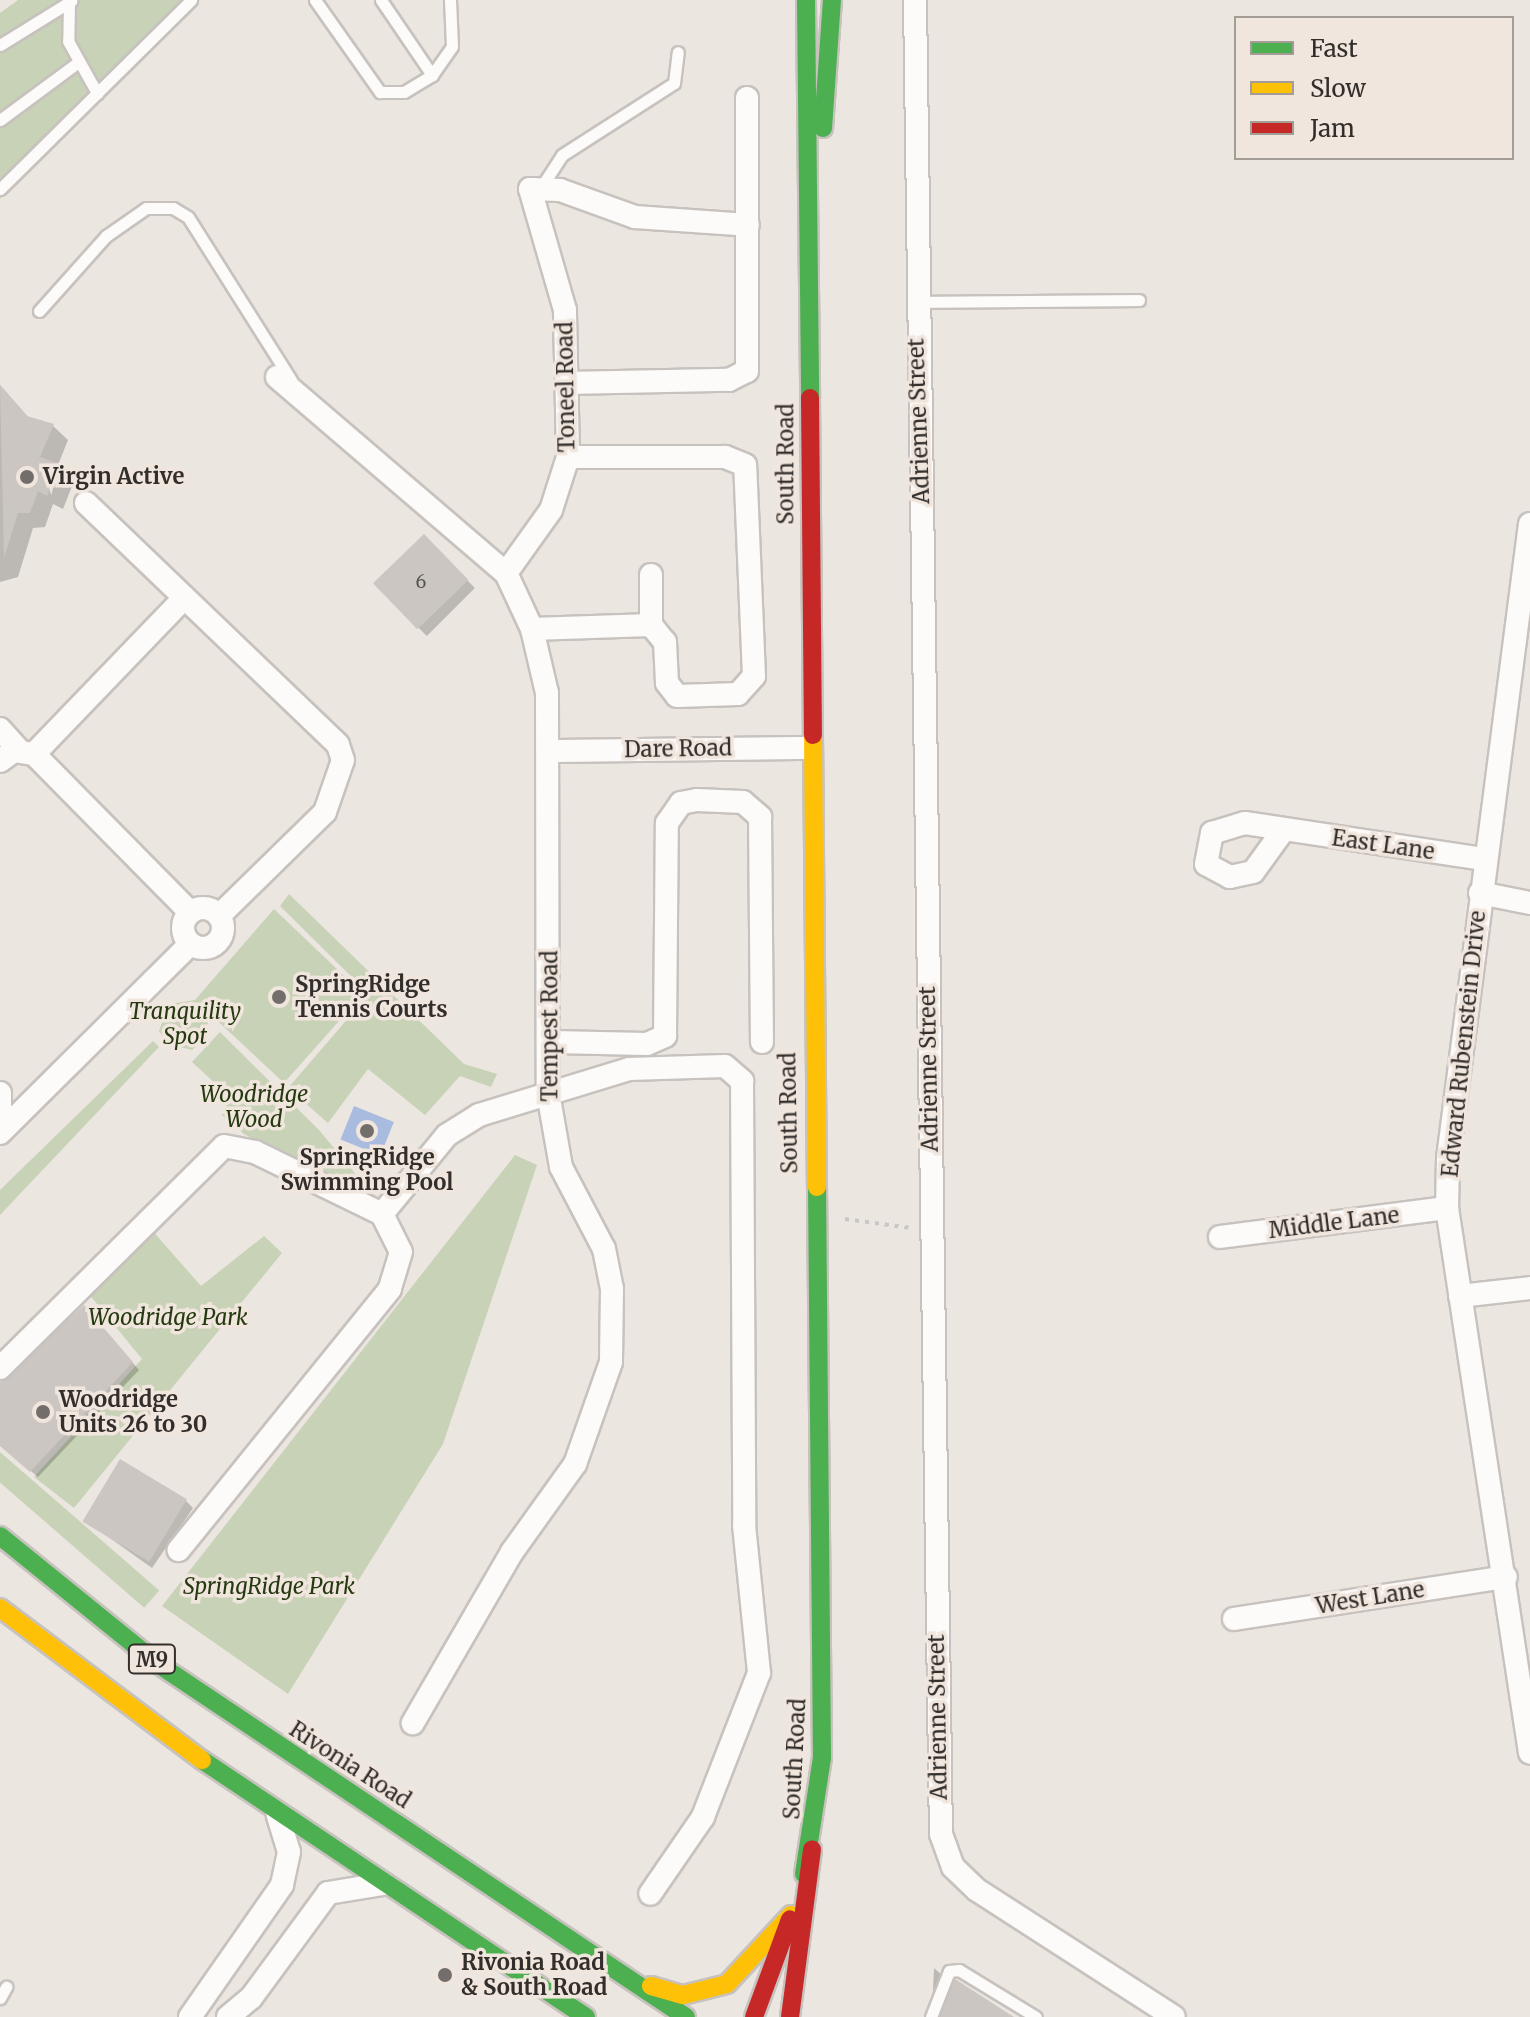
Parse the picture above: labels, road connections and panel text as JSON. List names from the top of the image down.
{
  "streets": {
    "street": [
      "Toneel Road",
      "Adrienne Street",
      "South Road",
      "Dare Road",
      "East Lane",
      "Tempest Road",
      "Edward Rubenstein Drive",
      "Middle Lane",
      "West Lane",
      "M9",
      "Rivonia Road"
    ]
  },
  "crossings": [
    ["Toneel Road", "Tempest Road"],
    ["South Road", "Dare Road"],
    ["Dare Road", "Tempest Road"],
    ["East Lane", "Edward Rubenstein Drive"],
    ["Edward Rubenstein Drive", "Middle Lane"],
    ["Edward Rubenstein Drive", "West Lane"]
  ],
  "parks": [
    "Tranquility Spot",
    "Woodridge Wood",
    "Woodridge Park",
    "SpringRidge Park"
  ],
  "places": [
    "Virgin Active",
    "SpringRidge Tennis Courts",
    "SpringRidge Swimming Pool",
    "Woodridge Units 26 to 30",
    "Rivonia Road & South Road"
  ],
  "house_numbers": ["6"],
  "legend": ["Fast", "Slow", "Jam"]
}
